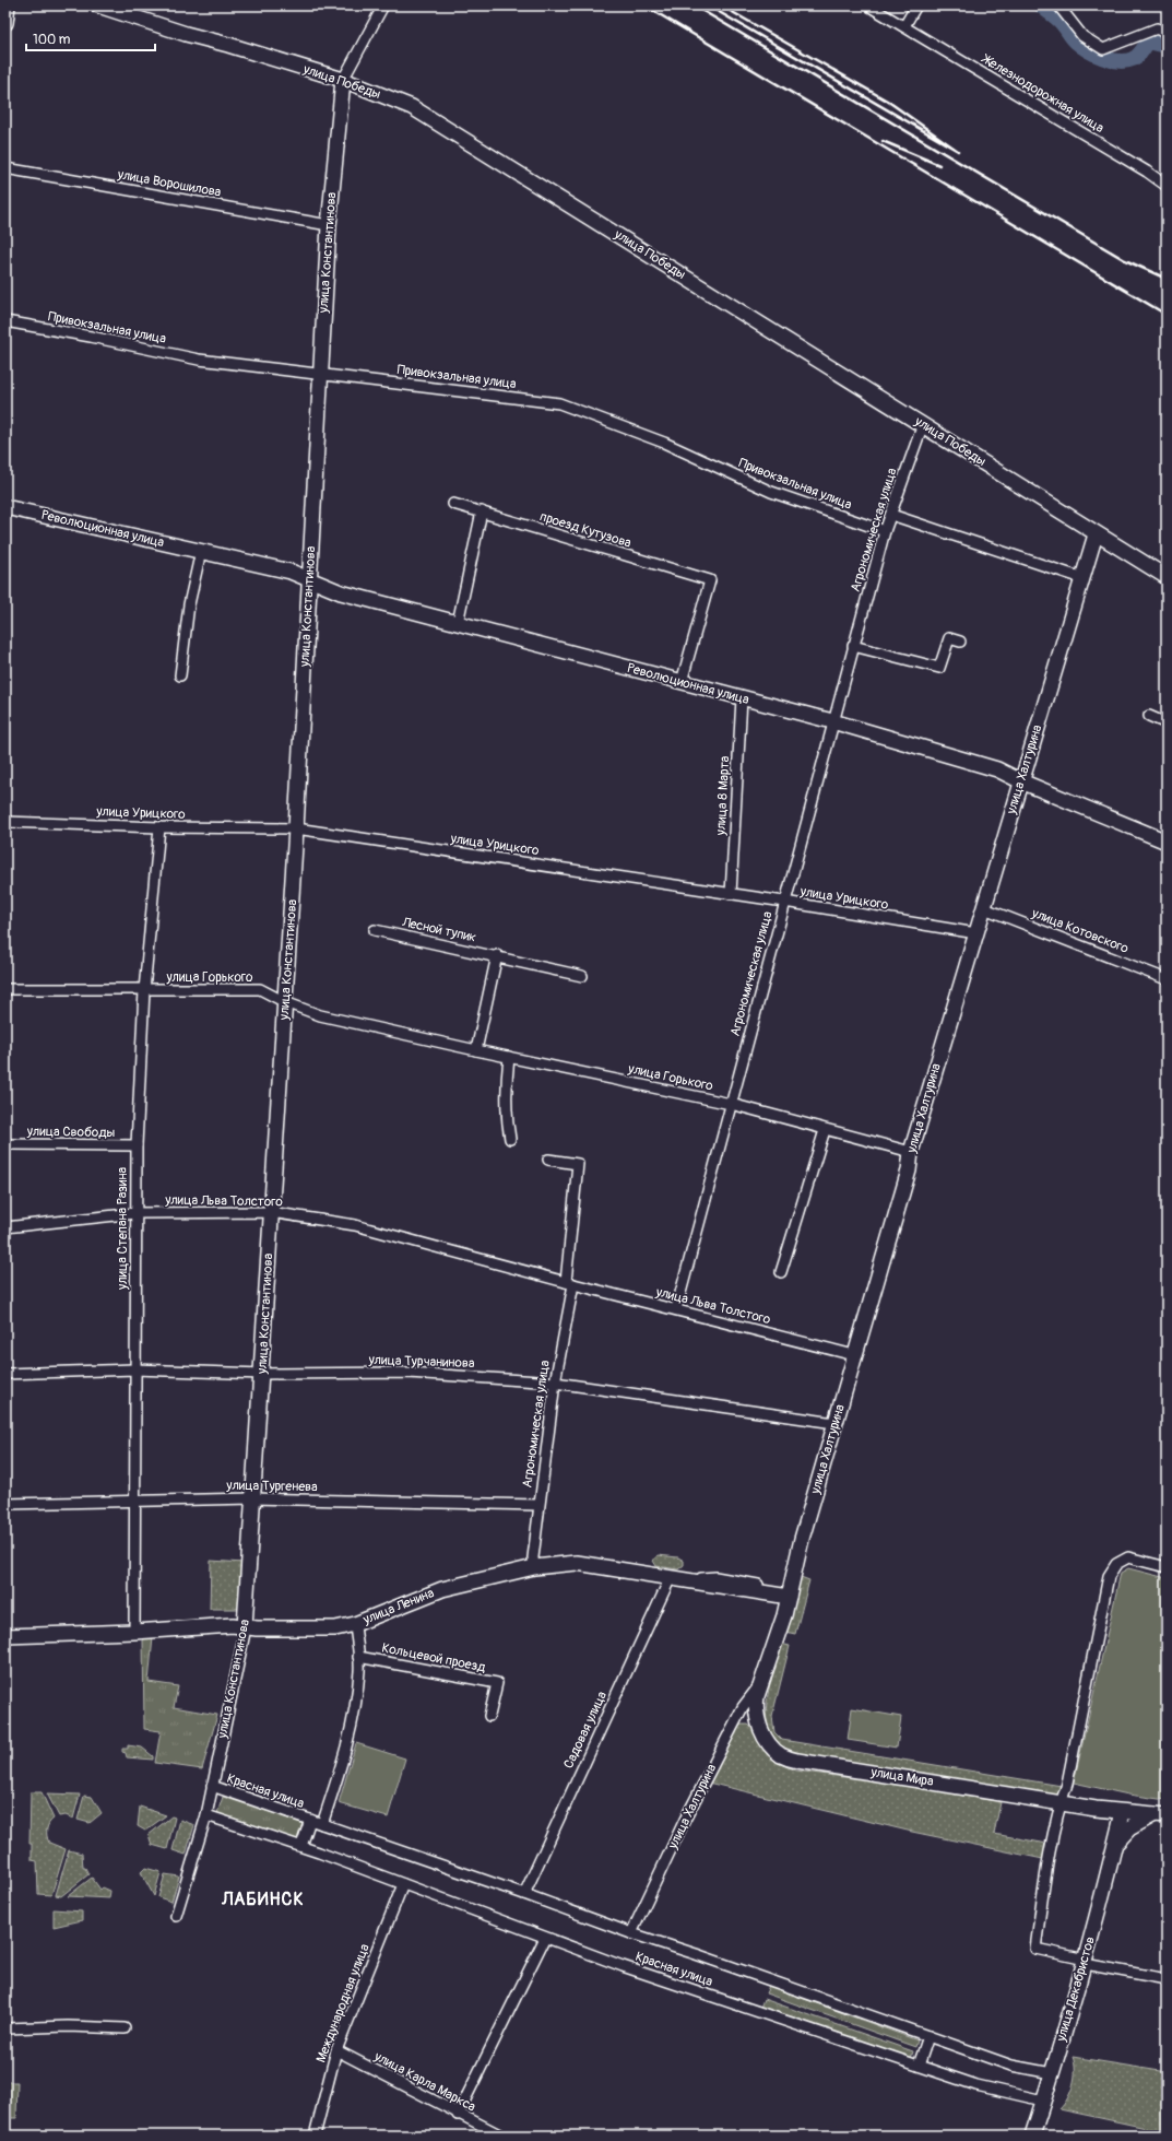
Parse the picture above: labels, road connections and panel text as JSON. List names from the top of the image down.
{
  "streets": {
    "street": [
      "улица Победы",
      "Железнодорожная улица",
      "улица Ворошилова",
      "улица Константинова",
      "Привокзальная улица",
      "Революционная улица",
      "проезд Кутузова",
      "Агрономическая улица",
      "улица Халтурина",
      "улица 8 Марта",
      "улица Урицкого",
      "Лесной тупик",
      "улица Котовского",
      "улица Горького",
      "улица Свободы",
      "улица Льва Толстого",
      "улица Степана Разина",
      "улица Турчанинова",
      "улица Тургенева",
      "улица Ленина",
      "Кольцевой проезд",
      "Садовая улица",
      "улица Мира",
      "Красная улица",
      "улица Декабристов",
      "Международная улица",
      "улица Карла Маркса"
    ]
  },
  "crossings": [
    ["улица Победы", "улица Константинова"],
    ["улица Победы", "Агрономическая улица"],
    ["улица Победы", "улица Халтурина"],
    ["улица Ворошилова", "улица Константинова"],
    ["улица Константинова", "Привокзальная улица"],
    ["улица Константинова", "Революционная улица"],
    ["улица Константинова", "улица Урицкого"],
    ["улица Константинова", "улица Горького"],
    ["улица Константинова", "улица Льва Толстого"],
    ["улица Константинова", "улица Турчанинова"],
    ["улица Константинова", "улица Тургенева"],
    ["улица Константинова", "улица Ленина"],
    ["улица Константинова", "Красная улица"],
    ["Привокзальная улица", "Агрономическая улица"],
    ["Революционная улица", "проезд Кутузова"],
    ["Революционная улица", "Агрономическая улица"],
    ["Революционная улица", "улица Халтурина"],
    ["Революционная улица", "улица 8 Марта"],
    ["Агрономическая улица", "улица Урицкого"],
    ["Агрономическая улица", "улица Горького"],
    ["Агрономическая улица", "улица Льва Толстого"],
    ["Агрономическая улица", "улица Турчанинова"],
    ["Агрономическая улица", "улица Тургенева"],
    ["Агрономическая улица", "улица Ленина"],
    ["улица Халтурина", "улица Урицкого"],
    ["улица Халтурина", "улица Котовского"],
    ["улица Халтурина", "улица Горького"],
    ["улица Халтурина", "улица Льва Толстого"],
    ["улица Халтурина", "улица Турчанинова"],
    ["улица Халтурина", "улица Ленина"],
    ["улица Халтурина", "улица Мира"],
    ["улица Халтурина", "Красная улица"],
    ["улица 8 Марта", "улица Урицкого"],
    ["улица Урицкого", "улица Степана Разина"],
    ["улица Горького", "улица Степана Разина"],
    ["улица Свободы", "улица Степана Разина"],
    ["улица Льва Толстого", "улица Степана Разина"],
    ["улица Степана Разина", "улица Турчанинова"],
    ["улица Степана Разина", "улица Тургенева"],
    ["улица Степана Разина", "улица Ленина"],
    ["улица Ленина", "Садовая улица"],
    ["Садовая улица", "Красная улица"],
    ["улица Мира", "улица Декабристов"],
    ["Красная улица", "улица Декабристов"],
    ["Красная улица", "Международная улица"],
    ["Международная улица", "улица Карла Маркса"]
  ],
  "districts": ["ЛАБИНСК"],
  "scale_bar": "100 m"
}
